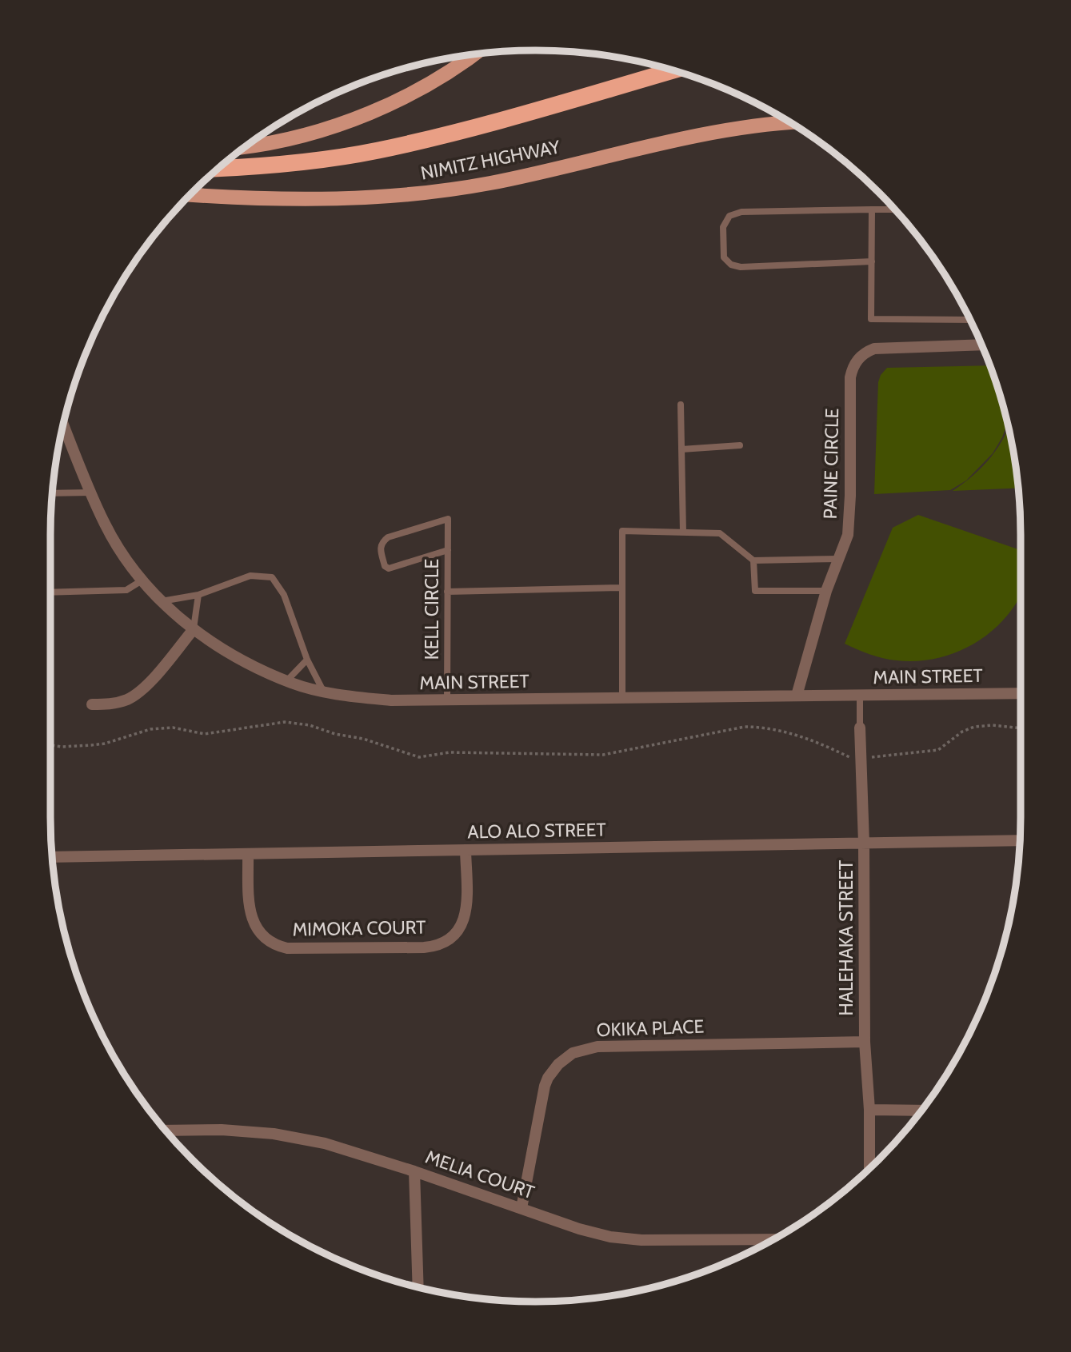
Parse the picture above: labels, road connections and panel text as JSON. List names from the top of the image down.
{
  "streets": {
    "main road": ["NIMITZ HIGHWAY"],
    "street": [
      "PAINE CIRCLE",
      "MAIN STREET",
      "ALO ALO STREET",
      "MIMOKA COURT",
      "HALEHAKA STREET",
      "OKIKA PLACE",
      "MELIA COURT"
    ],
    "lane": ["KELL CIRCLE"]
  },
  "crossings": [
    ["PAINE CIRCLE", "MAIN STREET"],
    ["KELL CIRCLE", "MAIN STREET"],
    ["MAIN STREET", "HALEHAKA STREET"],
    ["ALO ALO STREET", "MIMOKA COURT"],
    ["ALO ALO STREET", "HALEHAKA STREET"],
    ["HALEHAKA STREET", "OKIKA PLACE"],
    ["OKIKA PLACE", "MELIA COURT"]
  ]
}
